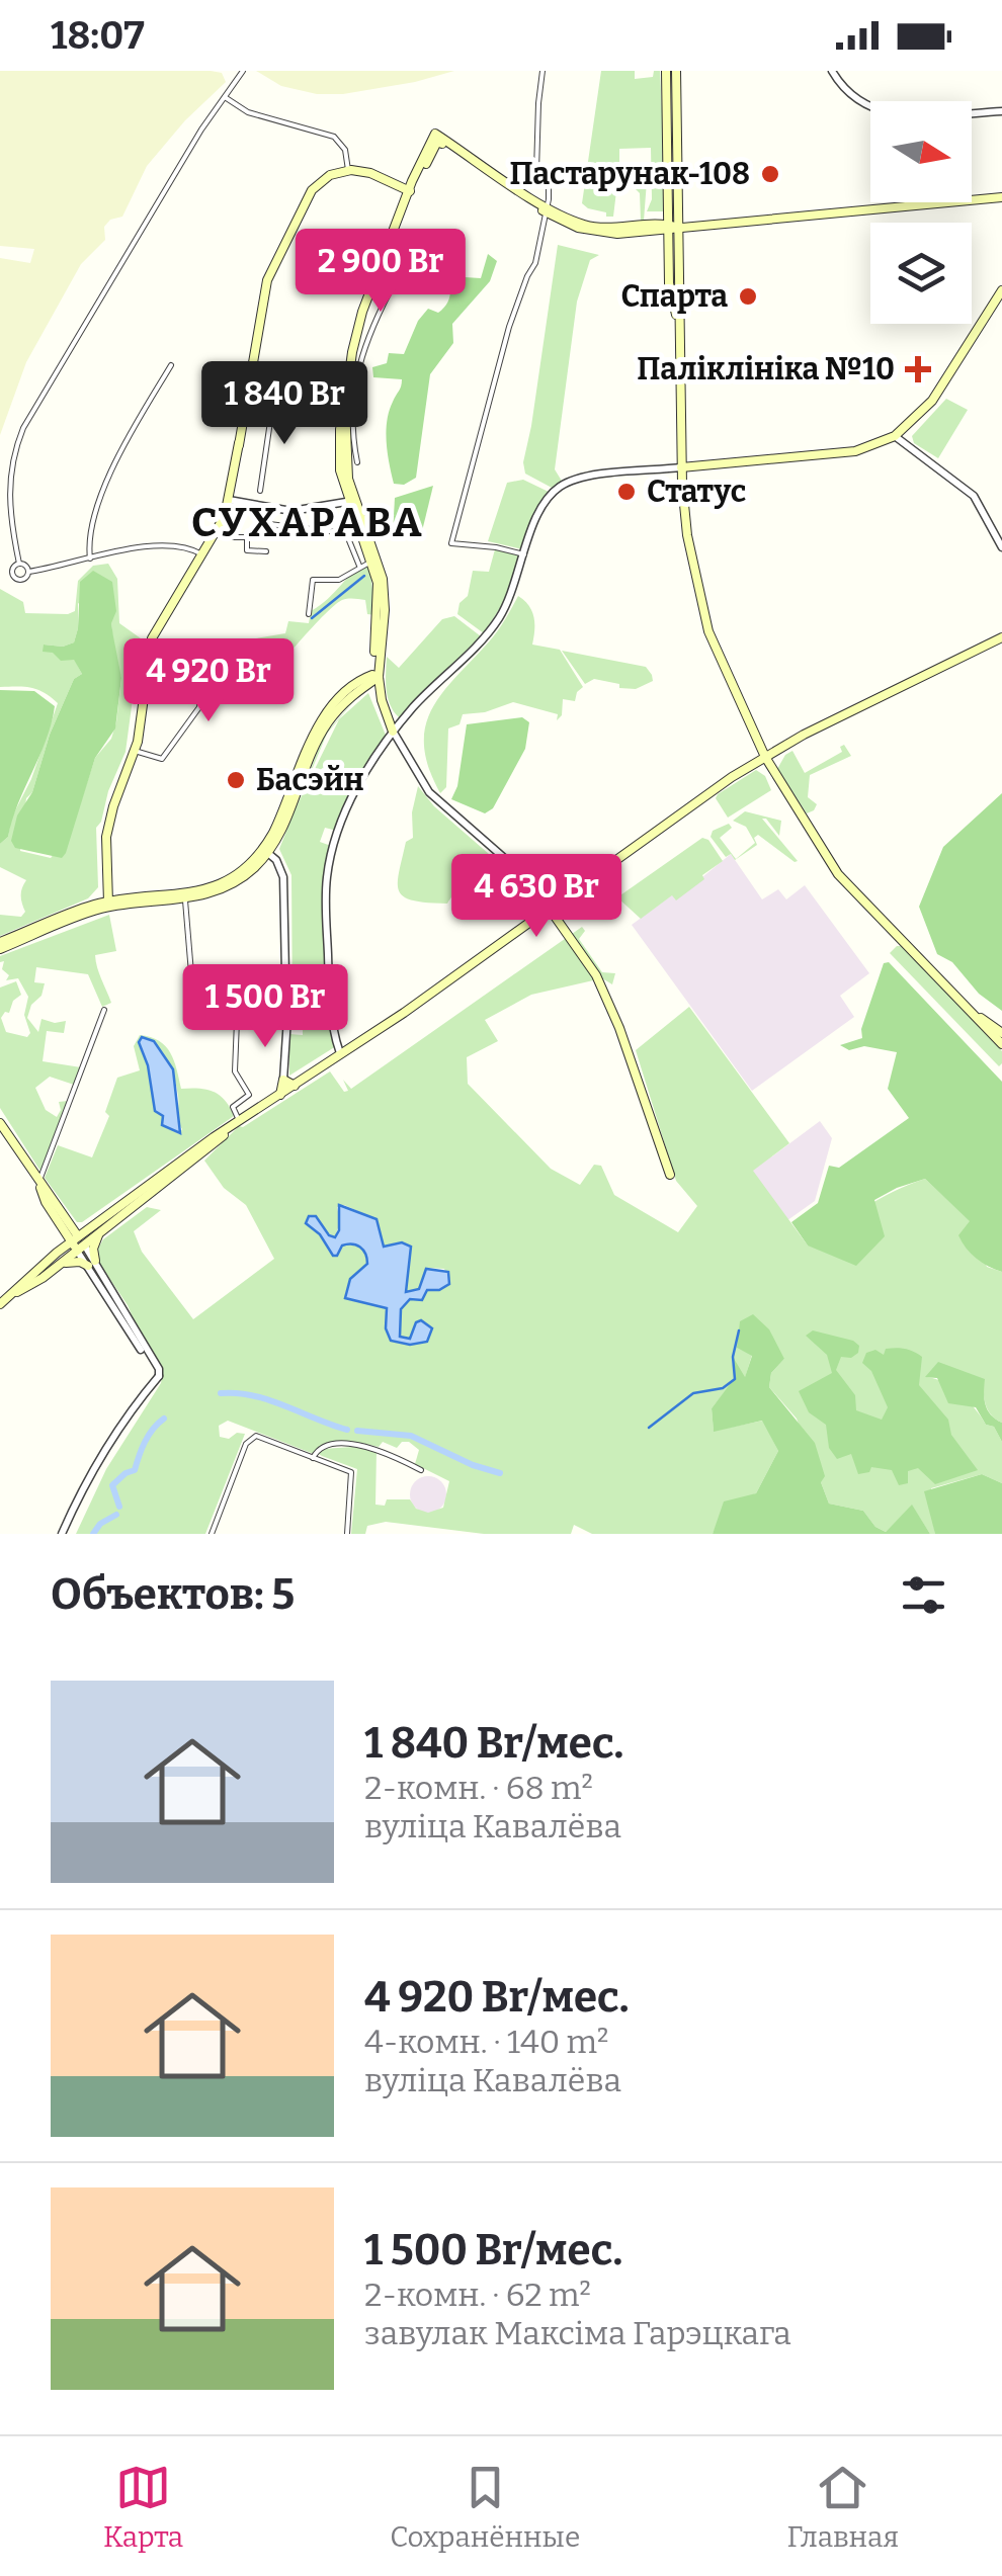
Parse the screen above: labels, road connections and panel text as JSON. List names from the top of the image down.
{
  "districts": ["СУХАРАВА"],
  "places": {
    "other": [
      "Пастарунак-108",
      "Спарта",
      "Статус",
      "Басэйн"
    ],
    "health": ["Паліклініка №10"]
  },
  "north": "right",
  "page": {
    "status": "18:07",
    "price": [
      "2 900 Br",
      "1 840 Br",
      "4 920 Br",
      "4 630 Br",
      "1 500 Br"
    ],
    "heading": "Объектов: 5",
    "list": [
      {
        "name": "1 840 Br/мес.",
        "note": "2-комн. · 68 m² · вуліца Кавалёва"
      },
      {
        "name": "4 920 Br/мес.",
        "note": "4-комн. · 140 m² · вуліца Кавалёва"
      },
      {
        "name": "1 500 Br/мес.",
        "note": "2-комн. · 62 m² · завулак Максіма Гарэцкага"
      }
    ],
    "tabs": ["Карта", "Сохранённые", "Главная"]
  }
}
